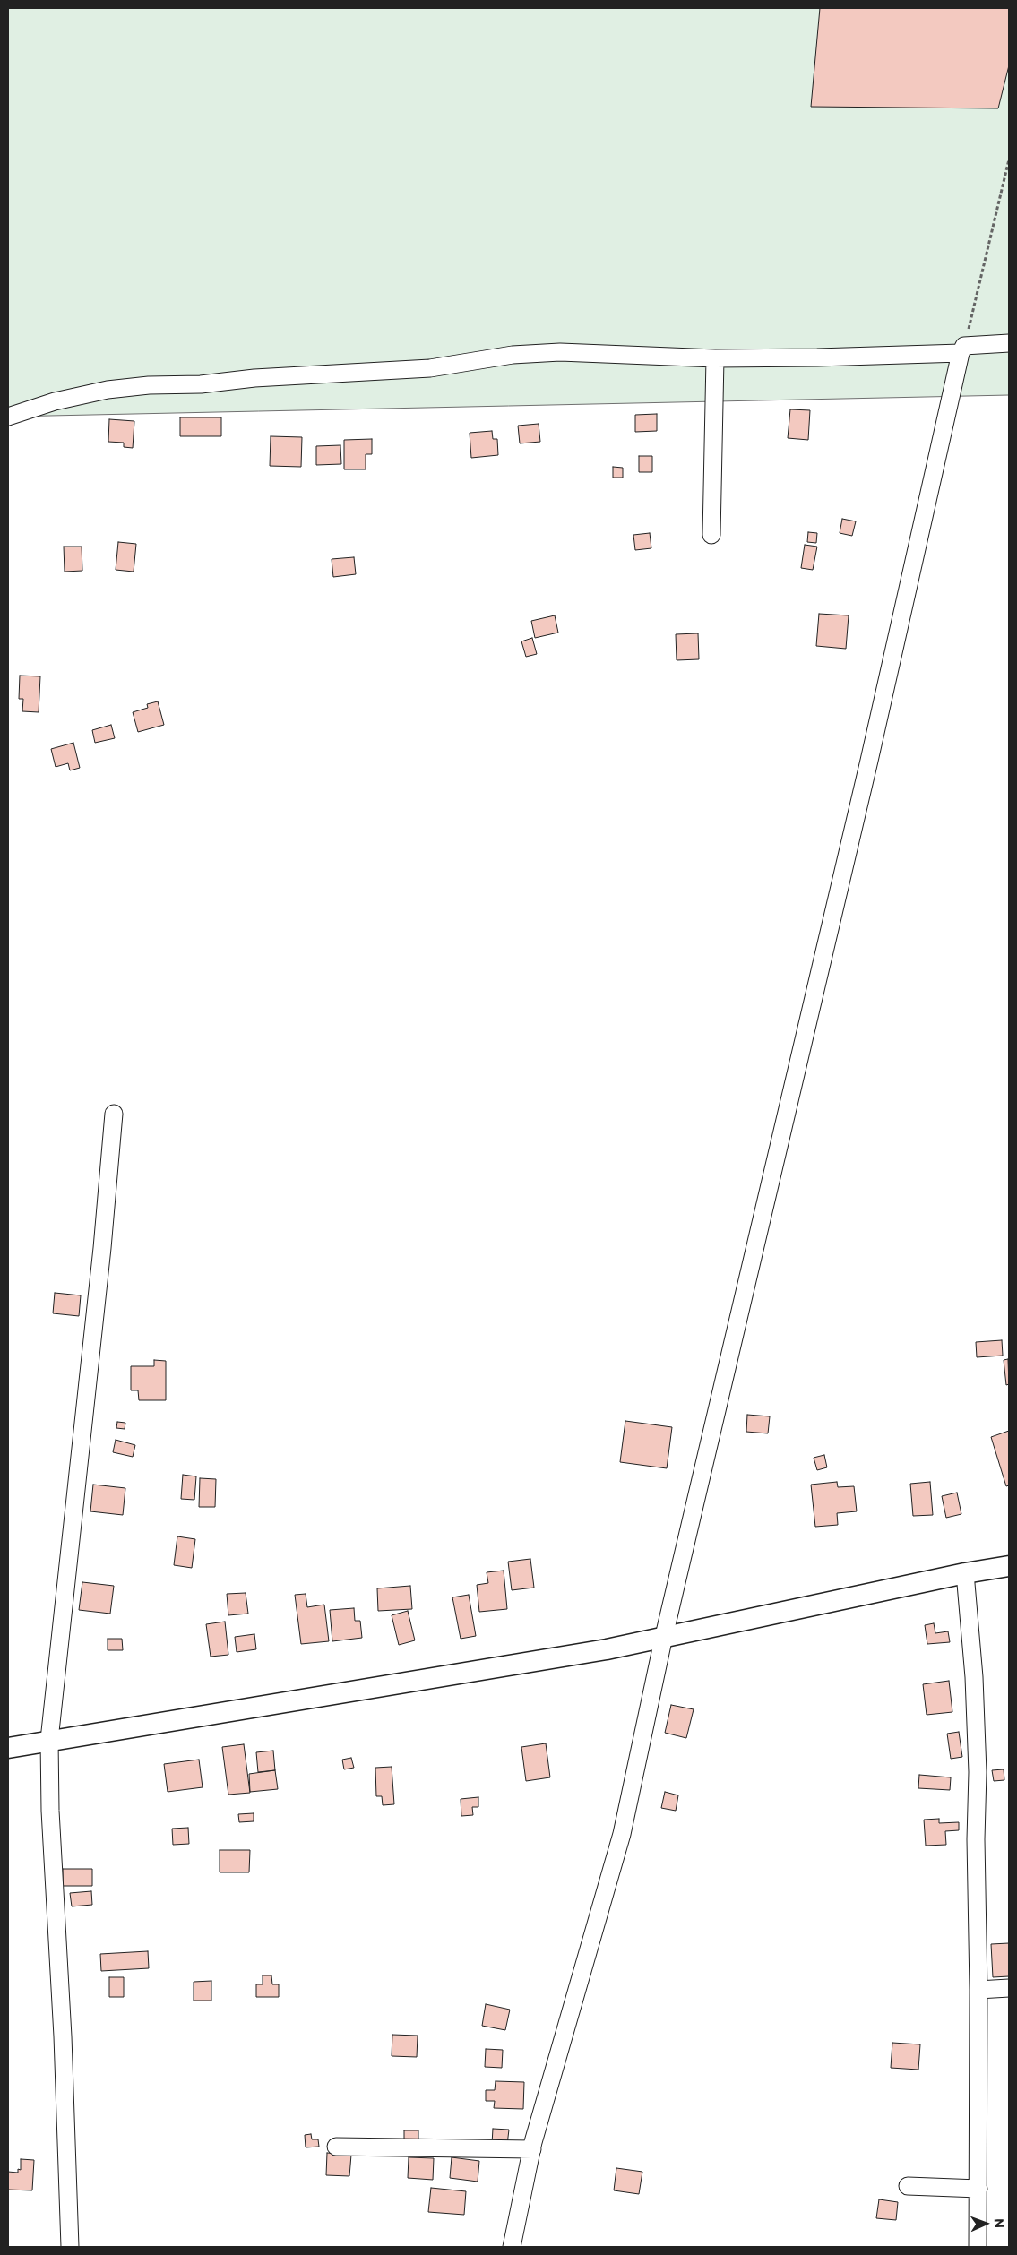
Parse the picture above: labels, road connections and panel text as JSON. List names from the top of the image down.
{
  "north": "right"
}
